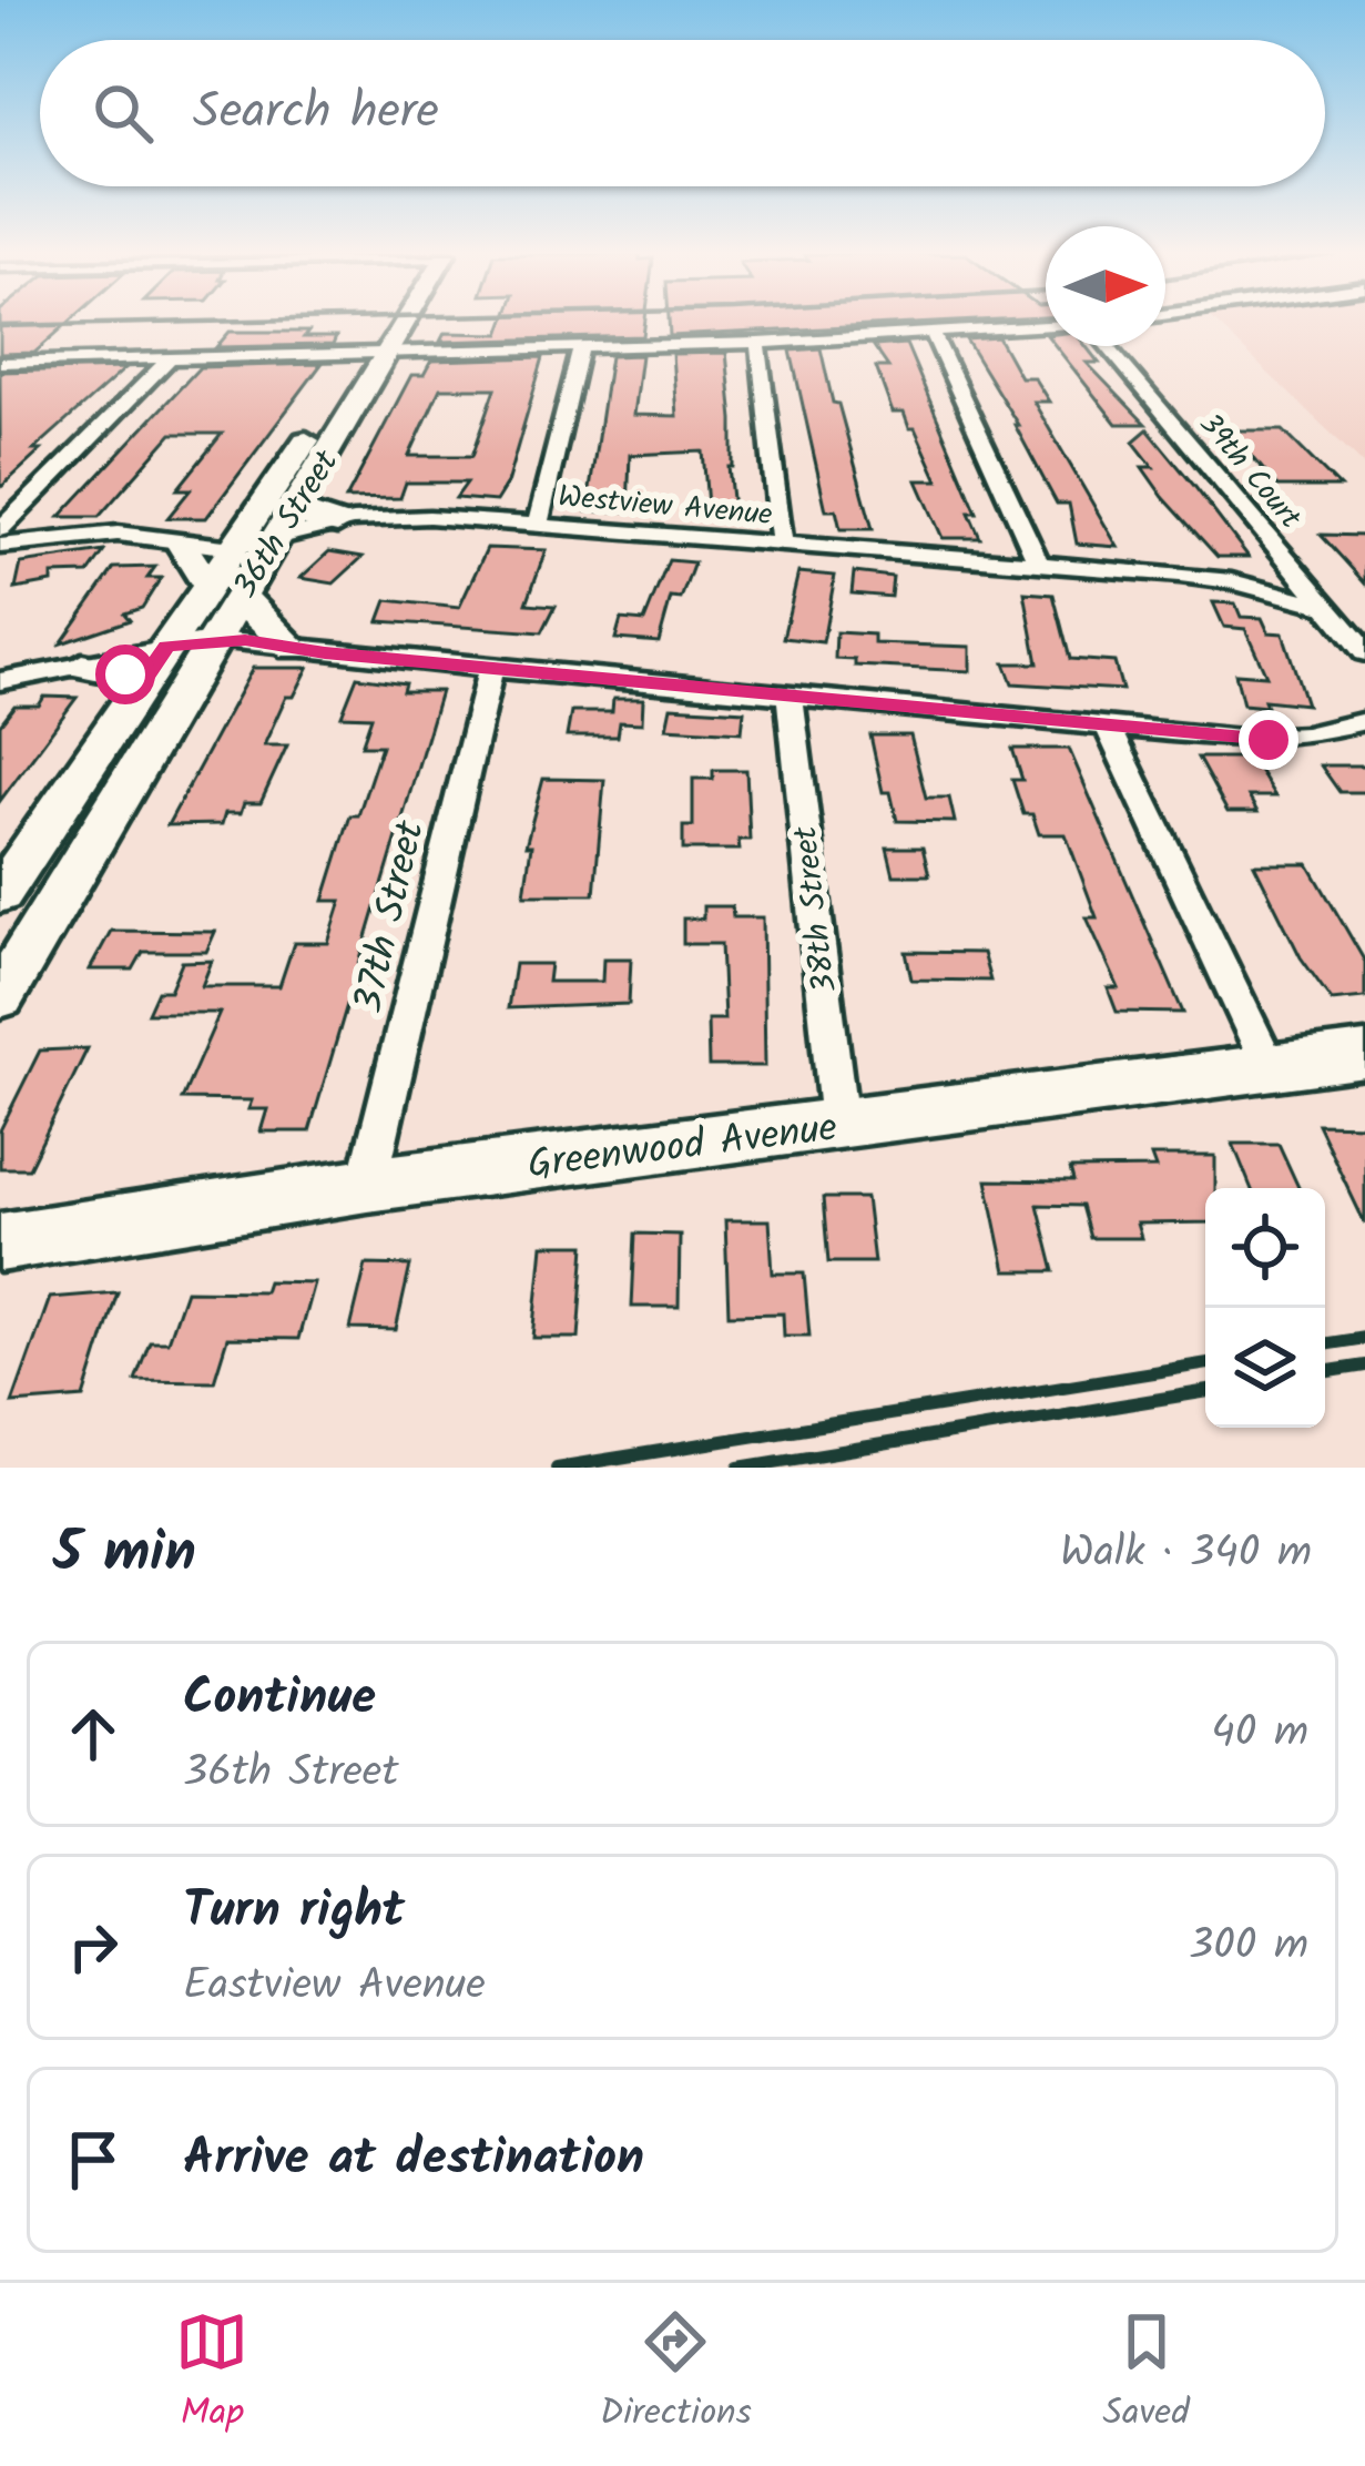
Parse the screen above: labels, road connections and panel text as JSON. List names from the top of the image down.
{
  "streets": {
    "street": [
      "39th Court",
      "Westview Avenue",
      "36th Street",
      "38th Street",
      "37th Street",
      "Greenwood Avenue"
    ]
  },
  "crossings": [
    ["39th Court", "Westview Avenue"],
    ["Westview Avenue", "36th Street"],
    ["38th Street", "Greenwood Avenue"],
    ["37th Street", "Greenwood Avenue"]
  ],
  "north": "right",
  "page": {
    "search": "Search here",
    "heading": ["5 min", "Walk · 340 m"],
    "list": [
      ["Continue", "36th Street", "40 m"],
      ["Turn right", "Eastview Avenue", "300 m"],
      "Arrive at destination"
    ],
    "nav": ["Map", "Directions", "Saved"]
  }
}
